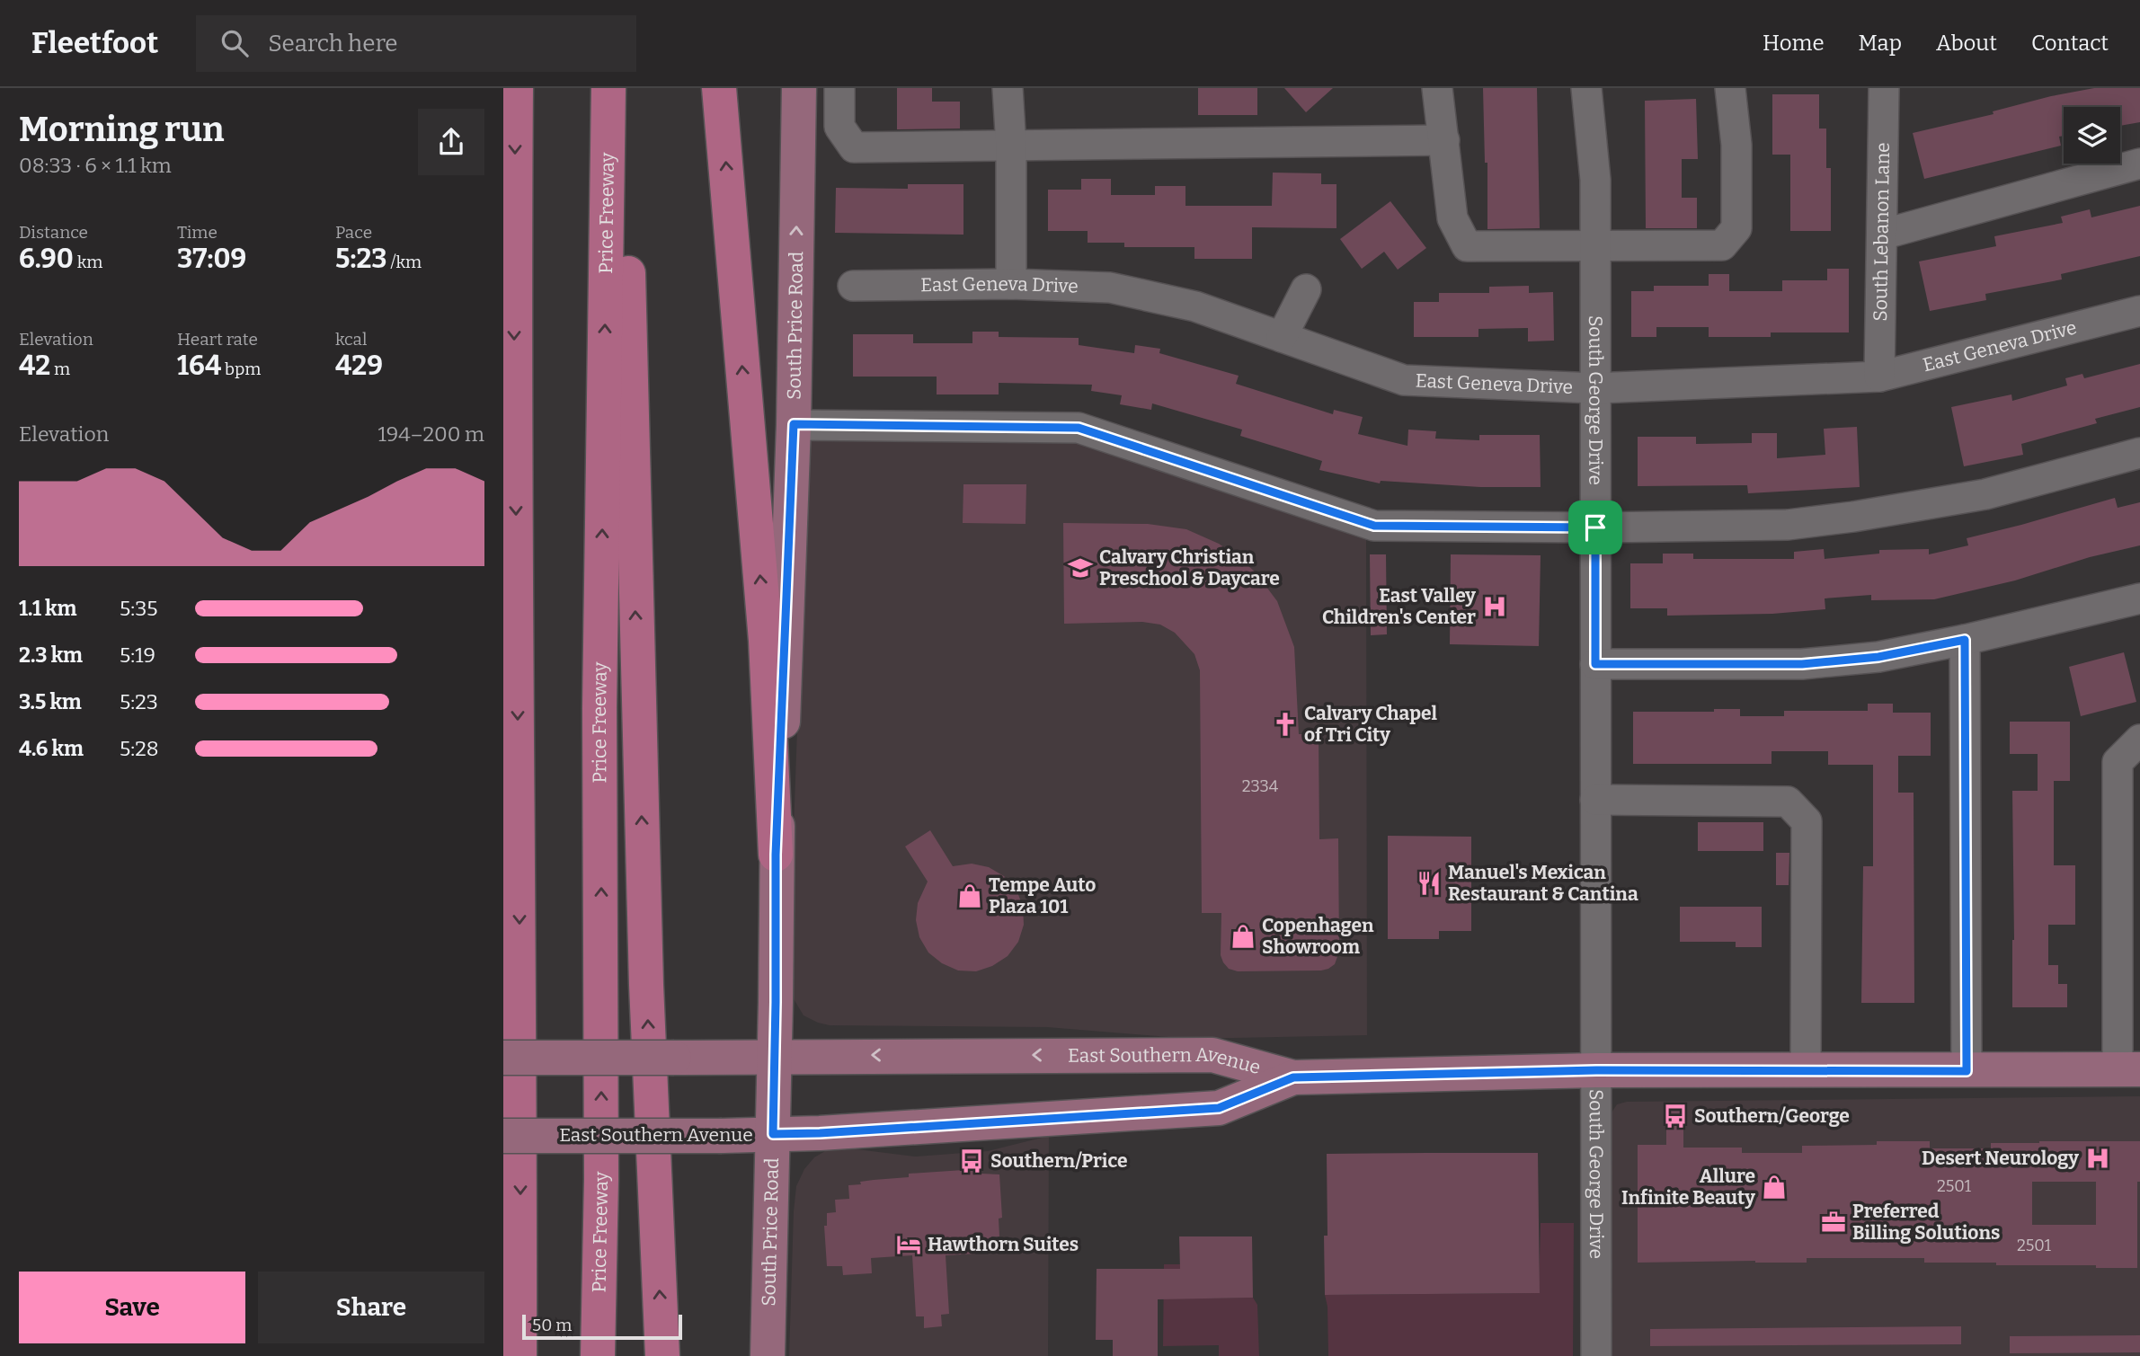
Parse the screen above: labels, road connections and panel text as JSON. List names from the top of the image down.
{
  "streets": {
    "highway": ["Price Freeway"],
    "main road": ["South Price Road", "East Southern Avenue"],
    "street": ["South Lebanon Lane", "East Geneva Drive", "South George Drive"]
  },
  "crossings": [
    ["South Lebanon Lane", "East Geneva Drive"],
    ["East Geneva Drive", "South George Drive"],
    ["South Price Road", "East Southern Avenue"],
    ["South George Drive", "East Southern Avenue"]
  ],
  "places": {
    "school or university": ["Calvary Christian Preschool & Daycare"],
    "hospital": ["East Valley Children's Center", "Desert Neurology"],
    "church": ["Calvary Chapel of Tri City"],
    "restaurant": ["Manuel's Mexican Restaurant & Cantina"],
    "shop": ["Tempe Auto Plaza 101", "Copenhagen Showroom", "Allure Infinite Beauty"],
    "bus stop": ["Southern/George", "Southern/Price"],
    "office": ["Preferred Billing Solutions"],
    "hotel": ["Hawthorn Suites"]
  },
  "house_numbers": ["2334", "2501", "2501"],
  "scale_bar": "50 m",
  "page": {
    "header": "Fleetfoot",
    "search": "Search here",
    "nav": [
      "Home",
      "Map",
      "About",
      "Contact"
    ],
    "heading": ["Morning run", "08:33 · 6 × 1.1 km"],
    "stats": [
      ["Distance", "6.90 km"],
      ["Time", "37:09"],
      ["Pace", "5:23 /km"],
      ["Elevation", "42 m"],
      ["Heart rate", "164 bpm"],
      ["kcal", "429"]
    ],
    "chart": ["Elevation", "194–200 m"],
    "list": [
      {
        "name": "1.1 km",
        "note": "5:35"
      },
      {
        "name": "2.3 km",
        "note": "5:19"
      },
      {
        "name": "3.5 km",
        "note": "5:23"
      },
      {
        "name": "4.6 km",
        "note": "5:28"
      }
    ],
    "buttons": ["Save", "Share"],
    "scale": "50 m"
  }
}
